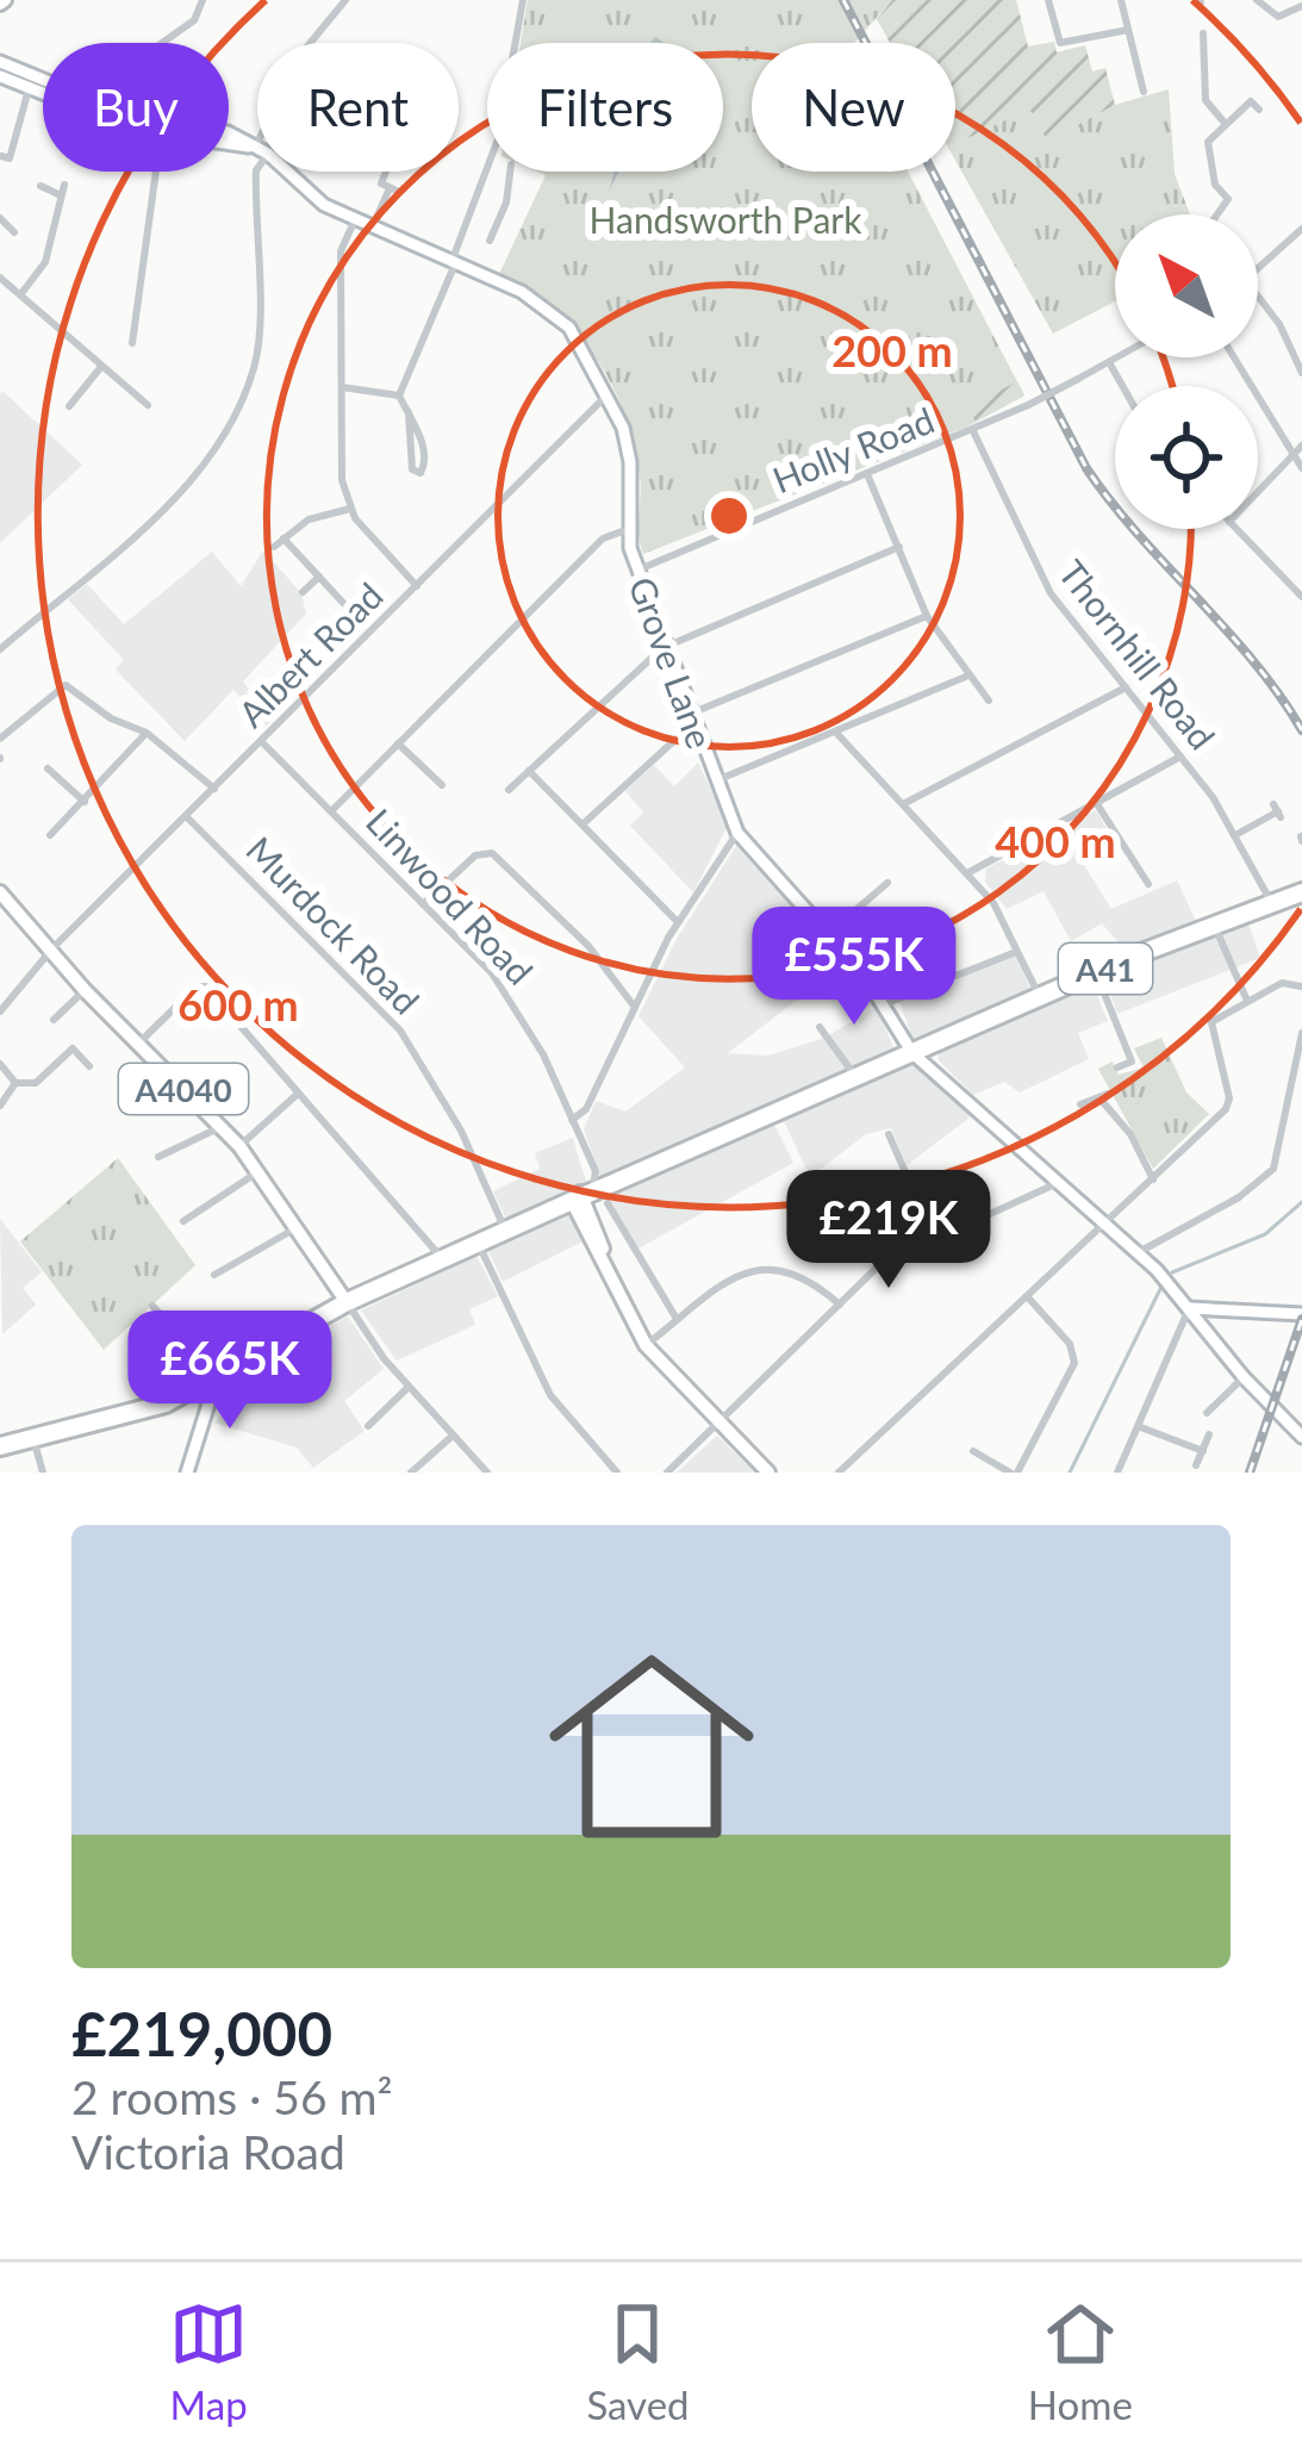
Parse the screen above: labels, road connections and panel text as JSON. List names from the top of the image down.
{
  "streets": {
    "highway": ["A41"],
    "main road": ["A4040"],
    "street": [
      "Holly Road",
      "Albert Road",
      "Thornhill Road",
      "Grove Lane",
      "Linwood Road",
      "Murdock Road"
    ]
  },
  "crossings": [
    ["Holly Road", "Thornhill Road"],
    ["Holly Road", "Grove Lane"],
    ["Albert Road", "Grove Lane"],
    ["Albert Road", "Linwood Road"],
    ["Albert Road", "Murdock Road"],
    ["Albert Road", "A4040"],
    ["Thornhill Road", "A41"],
    ["Grove Lane", "A41"],
    ["Linwood Road", "A41"],
    ["Murdock Road", "A41"],
    ["A41", "A4040"]
  ],
  "parks": ["Handsworth Park"],
  "north": "top left",
  "page": {
    "chip": [
      "Buy",
      "Rent",
      "Filters",
      "New"
    ],
    "price": ["£555K", "£219K", "£665K"],
    "list": [
      {
        "name": "£219,000",
        "note": "2 rooms · 56 m² · Victoria Road"
      }
    ],
    "tabs": ["Map", "Saved", "Home"]
  },
  "rings": ["200 m", "400 m", "600 m"]
}
